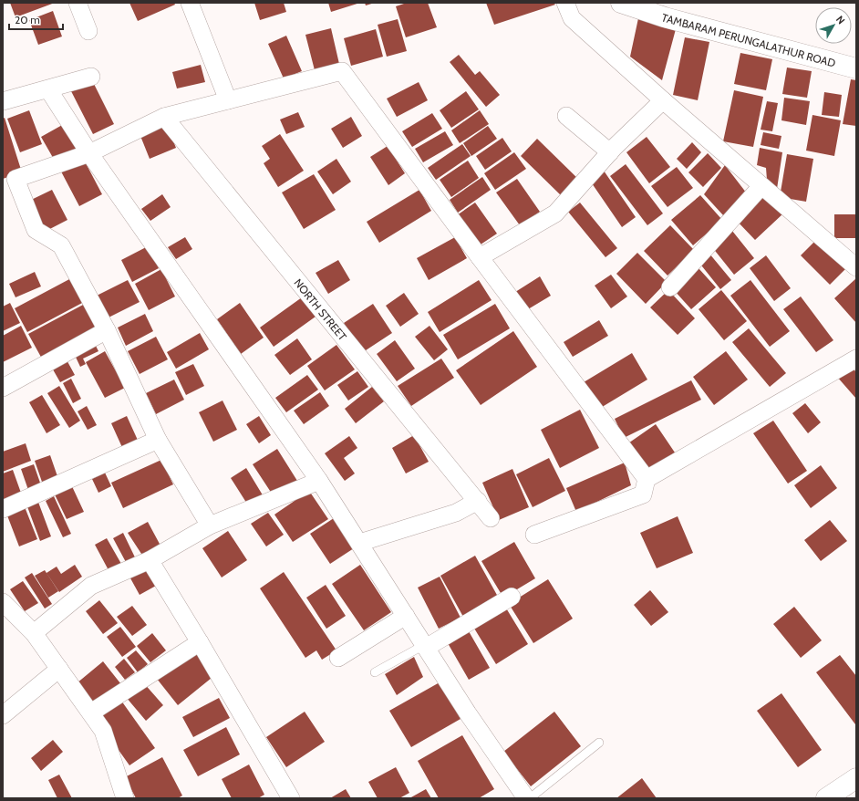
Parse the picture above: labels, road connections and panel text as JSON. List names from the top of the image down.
{
  "streets": {
    "street": ["TAMBARAM PERUNGALATHUR ROAD", "NORTH STREET"]
  },
  "scale_bar": "20 m",
  "north": "top right"
}
